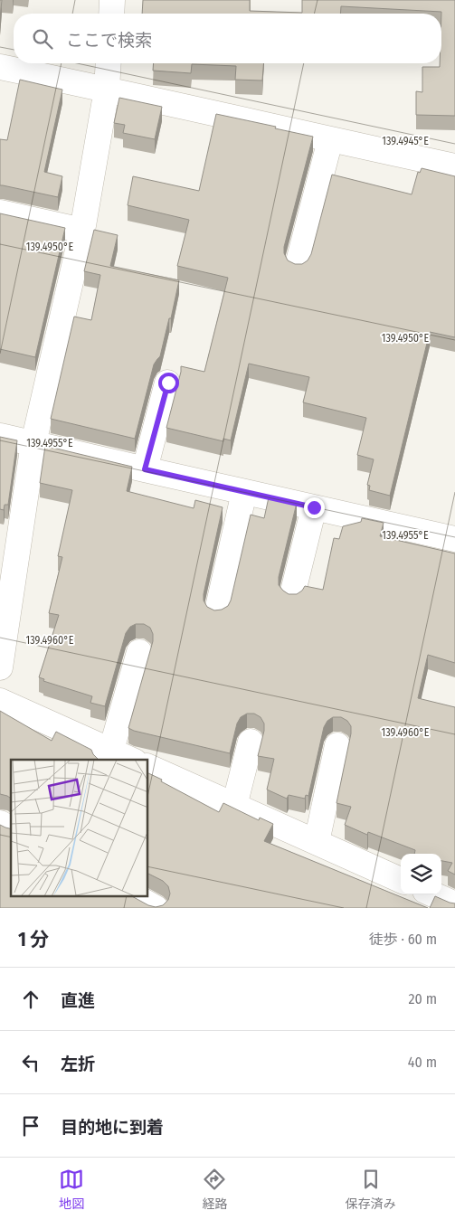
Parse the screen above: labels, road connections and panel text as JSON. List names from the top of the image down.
{
  "page": {
    "search": "ここで検索",
    "heading": ["1 分", "徒歩 · 60 m"],
    "list": [
      ["直進", "20 m"],
      ["左折", "40 m"],
      "目的地に到着"
    ],
    "nav": ["地図", "経路", "保存済み"]
  },
  "coordinates": [
    "139.4945°E",
    "139.4950°E",
    "139.4955°E",
    "139.4960°E"
  ]
}
